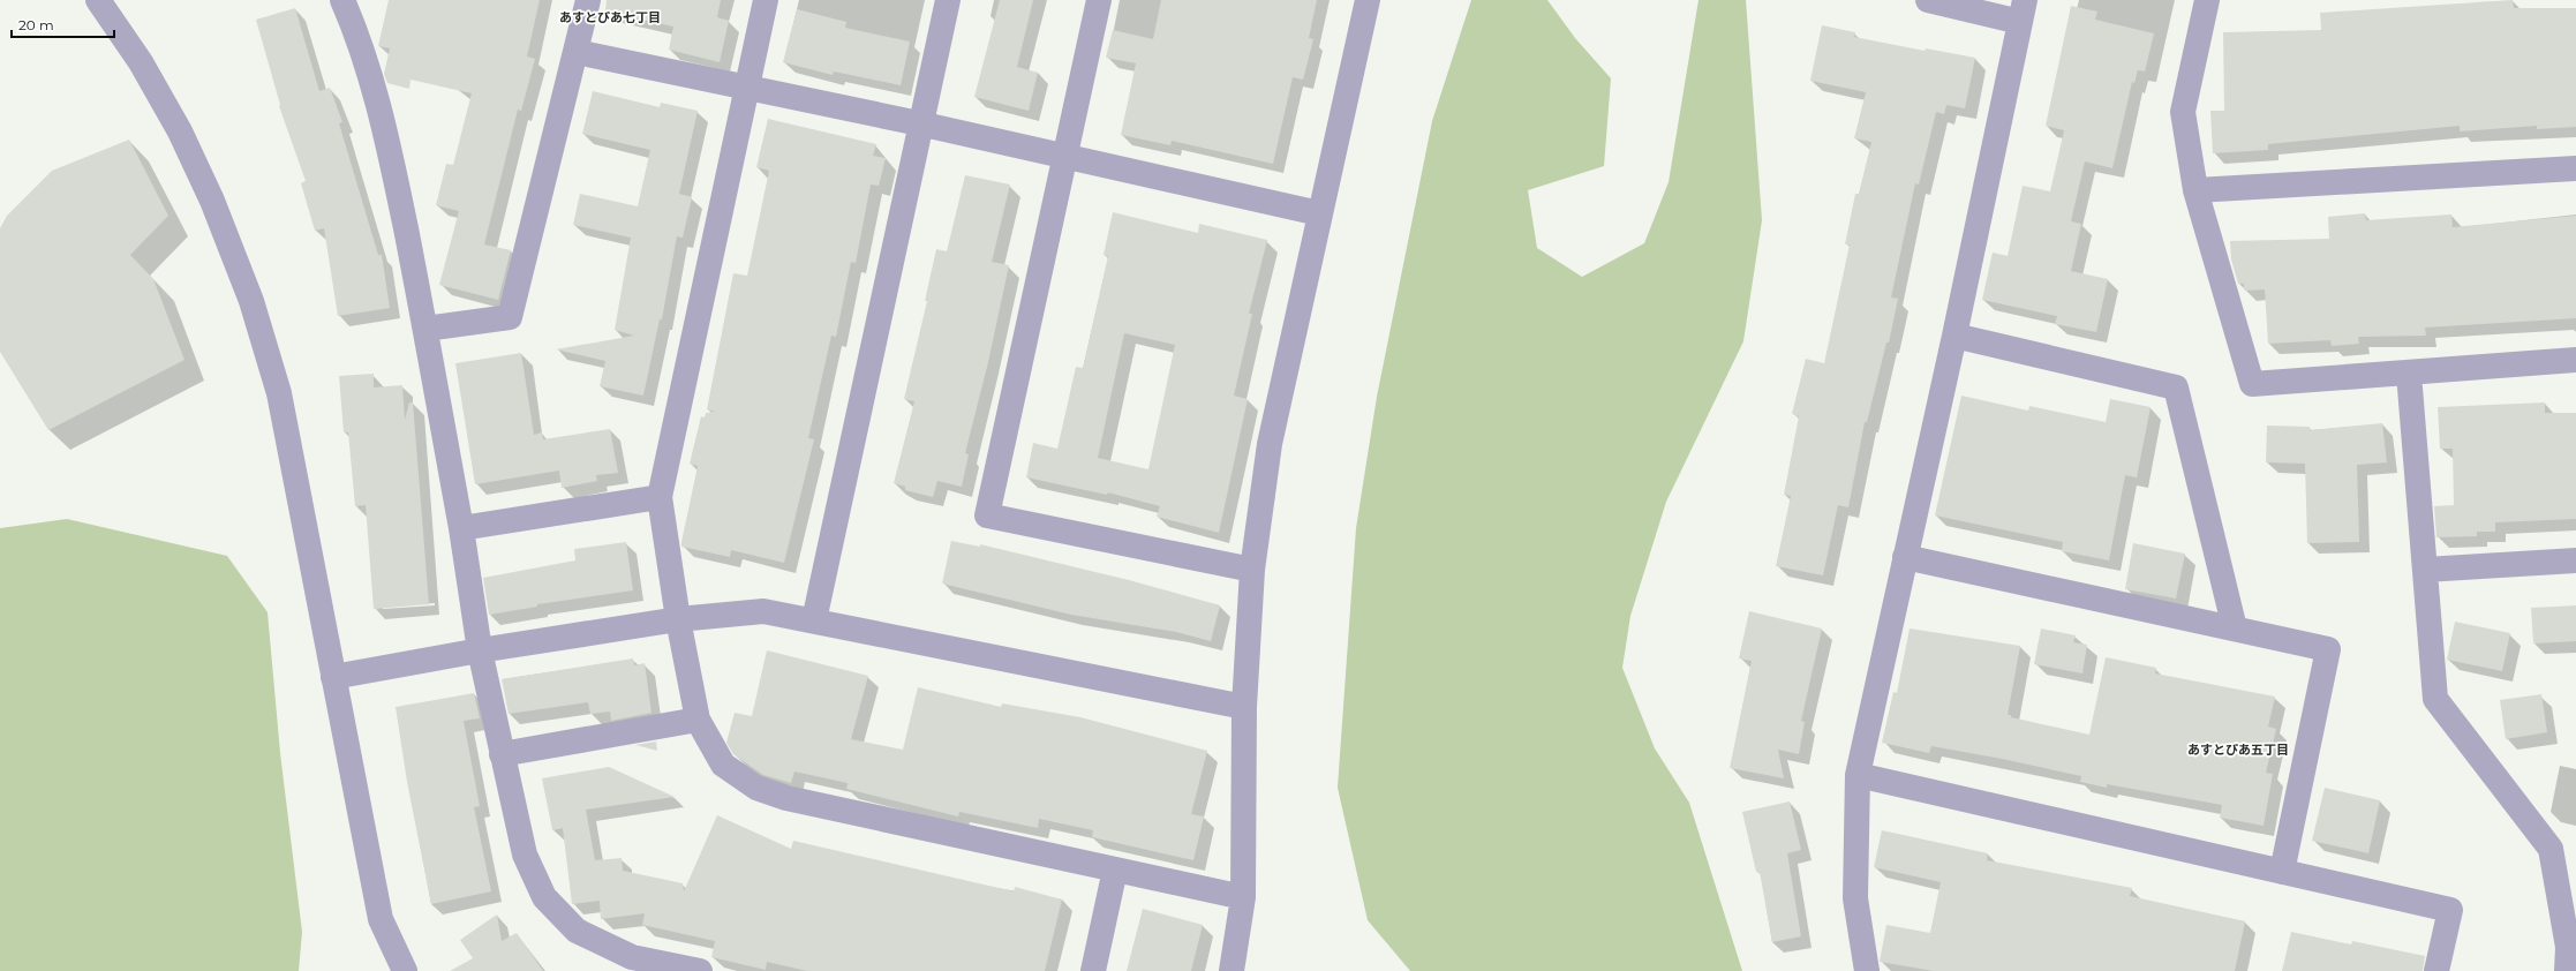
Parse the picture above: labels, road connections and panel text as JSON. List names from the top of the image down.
{
  "districts": ["あすとぴあ七丁目", "あすとぴあ五丁目"],
  "scale_bar": "20 m"
}
